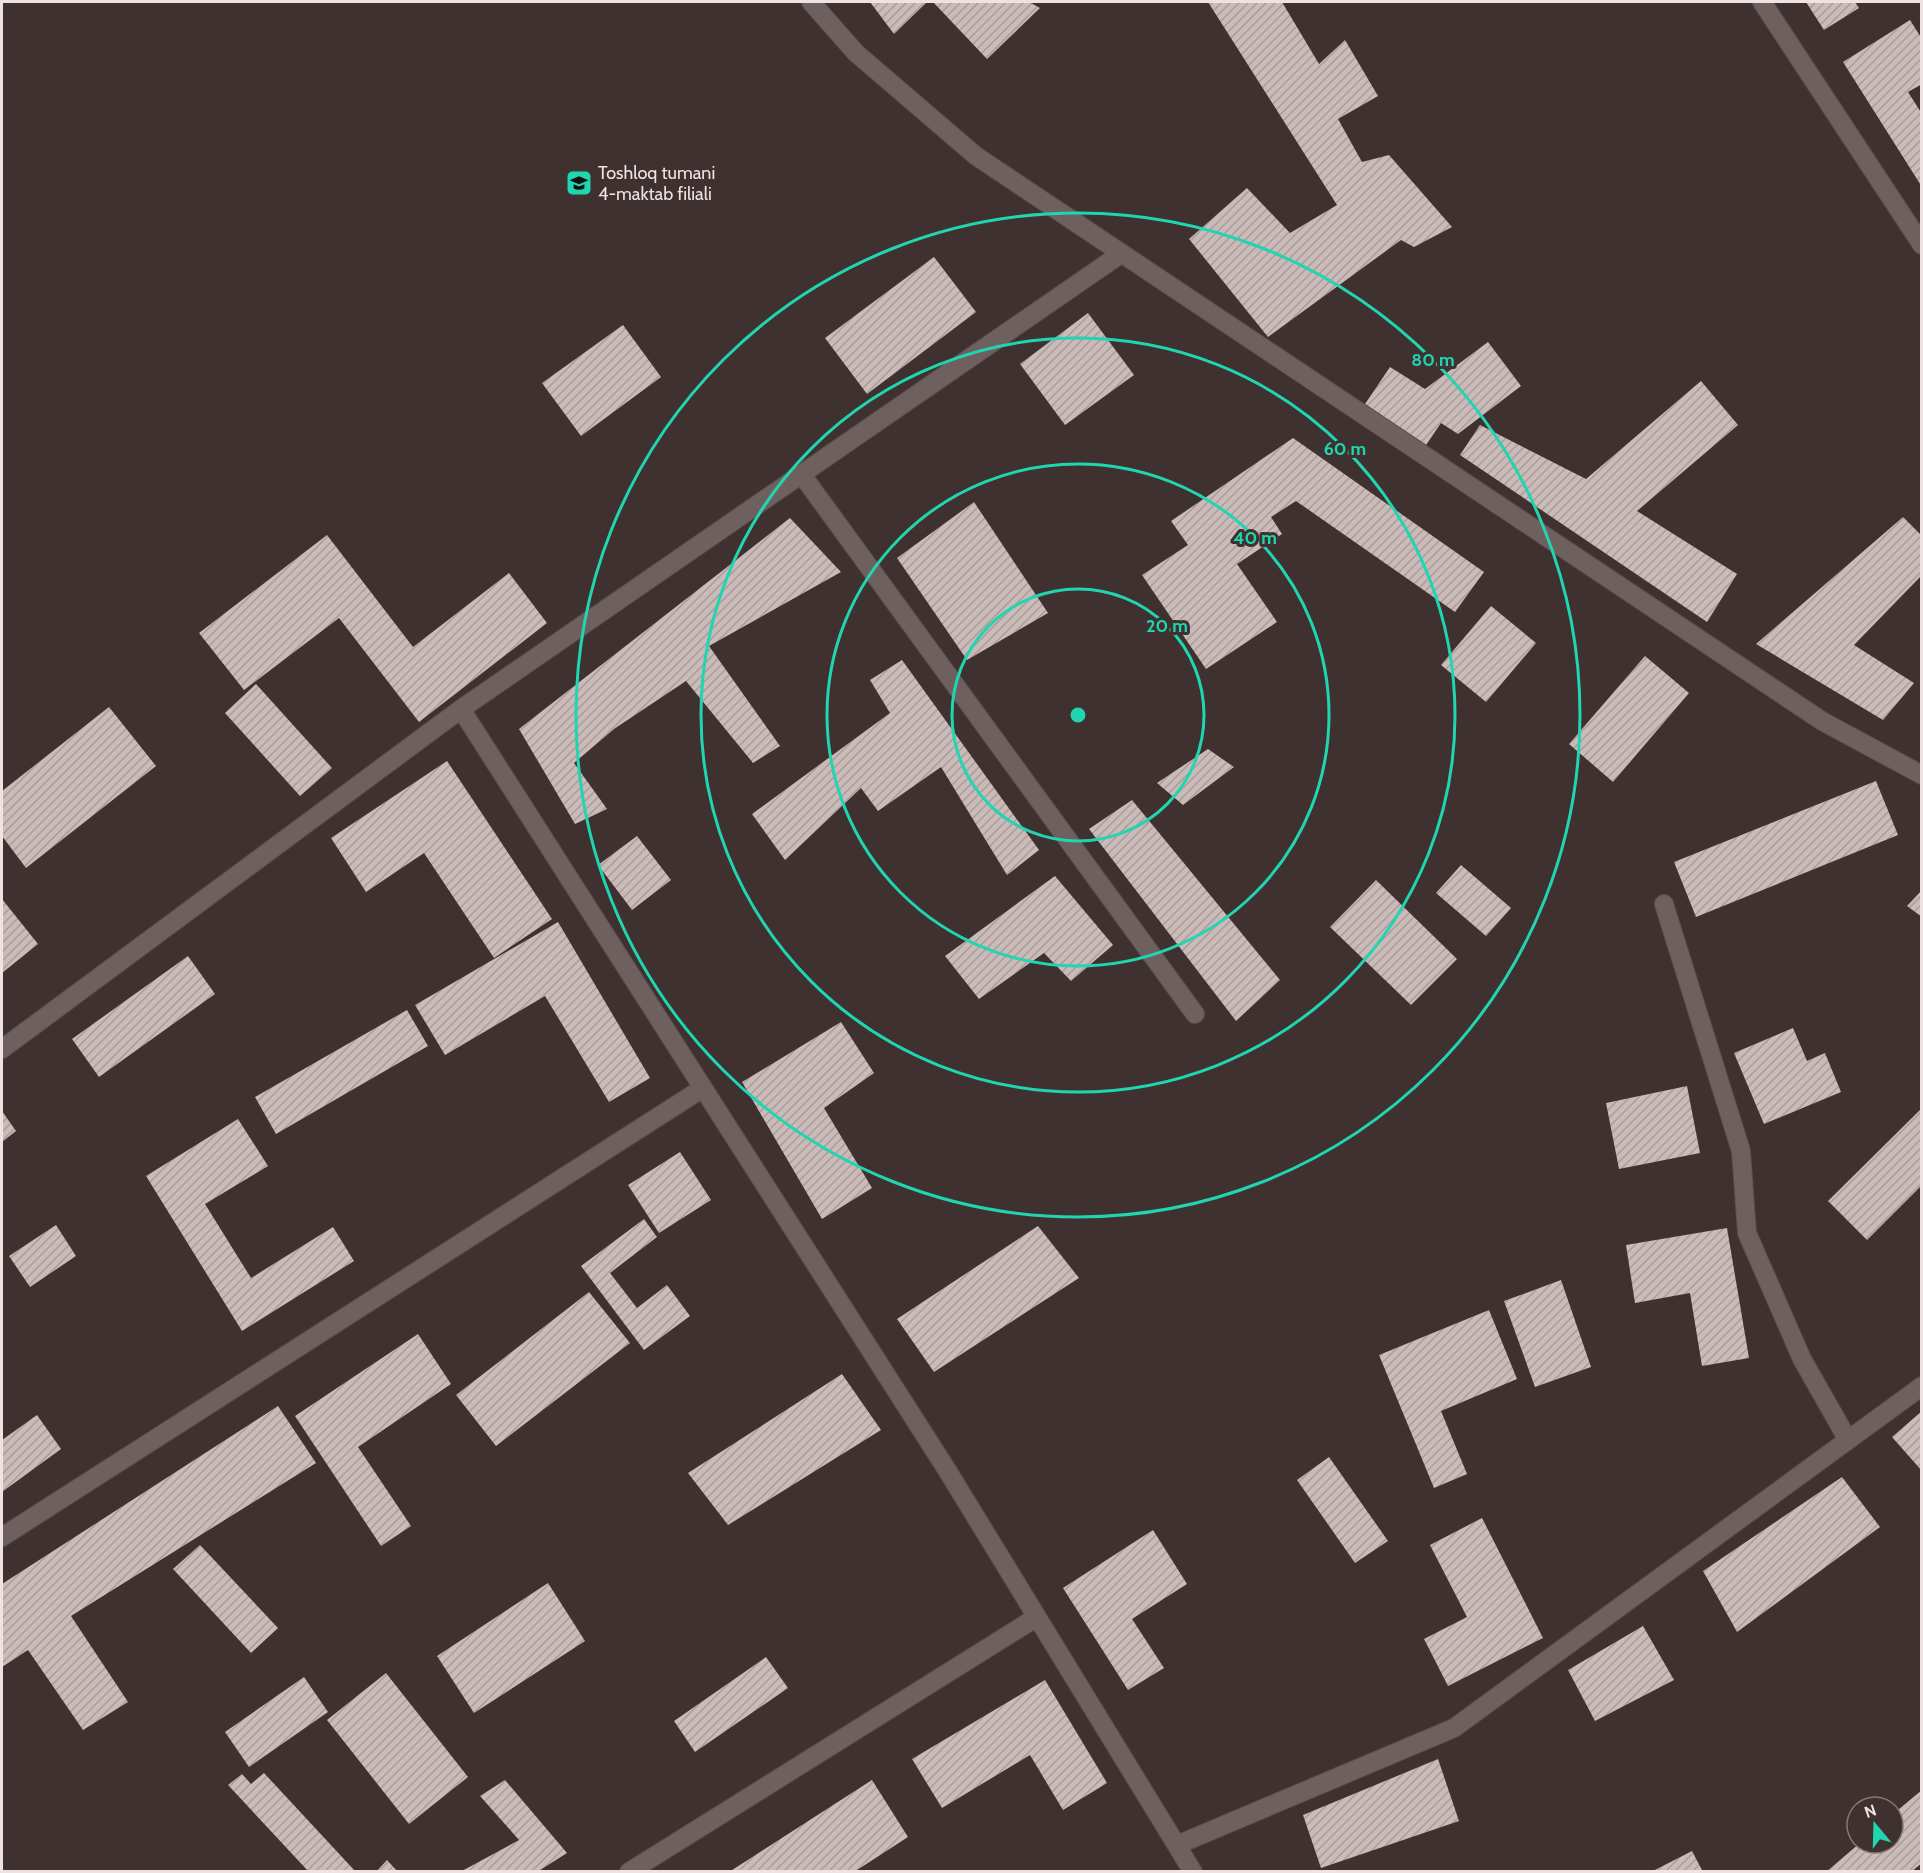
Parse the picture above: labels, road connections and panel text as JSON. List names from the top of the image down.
{
  "places": {
    "school or university": ["Toshloq tumani 4-maktab filiali"]
  },
  "north": "top",
  "rings": [
    "80 m",
    "60 m",
    "40 m",
    "20 m"
  ]
}
